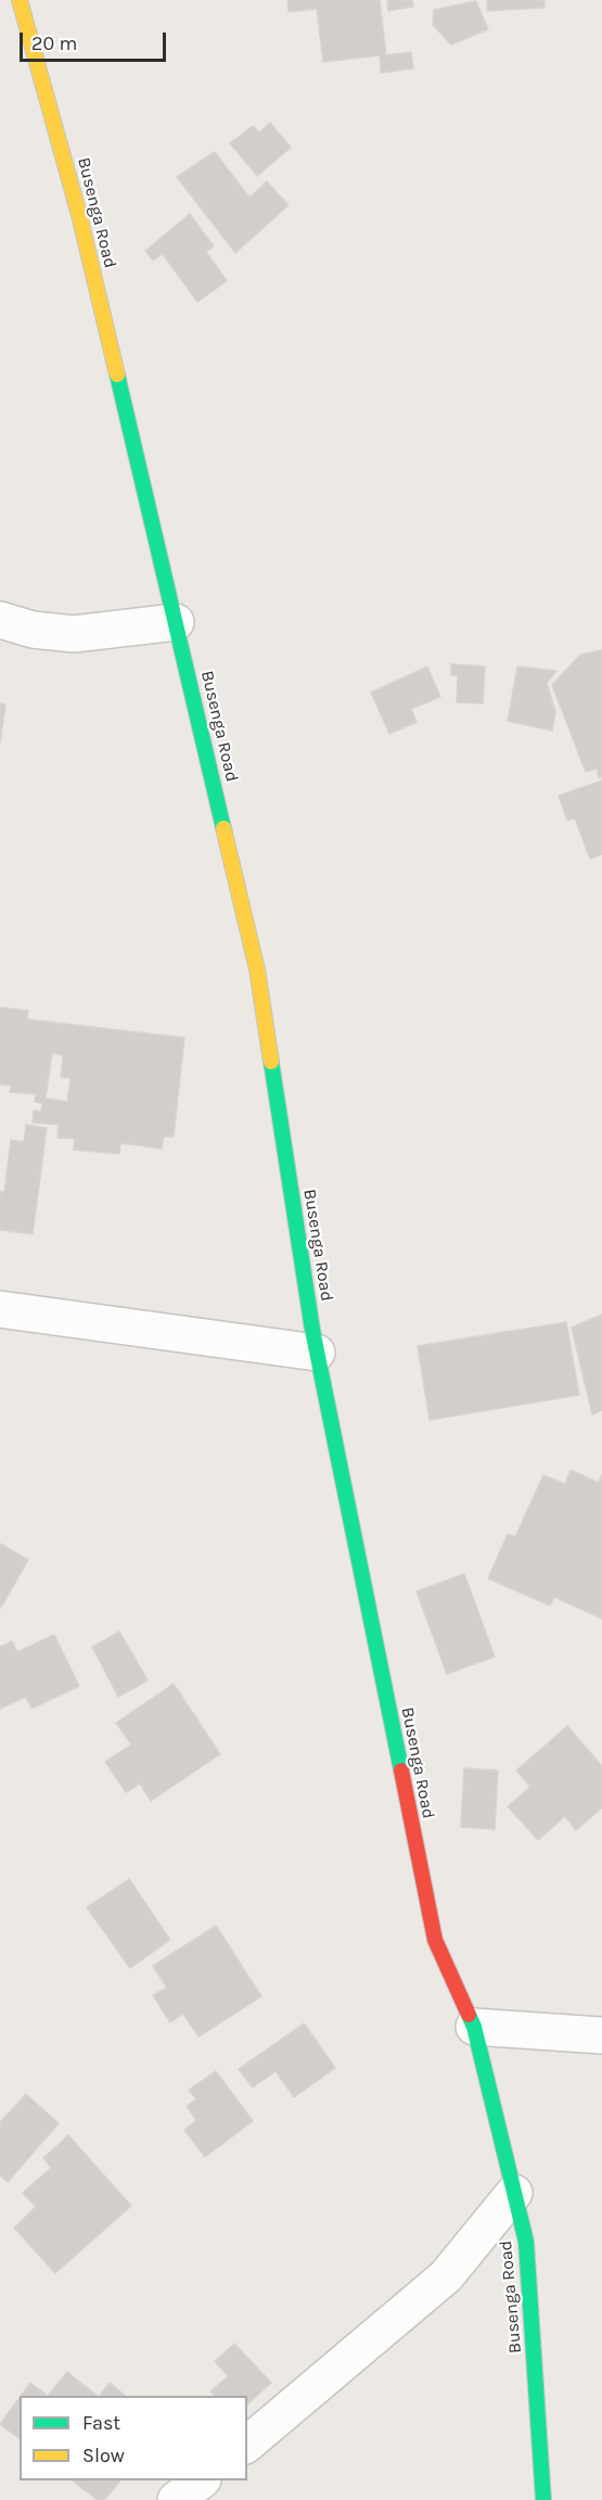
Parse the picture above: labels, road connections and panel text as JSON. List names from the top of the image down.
{
  "streets": {
    "street": ["Busenga Road"]
  },
  "legend": ["Fast", "Slow"],
  "scale_bar": "20 m"
}
